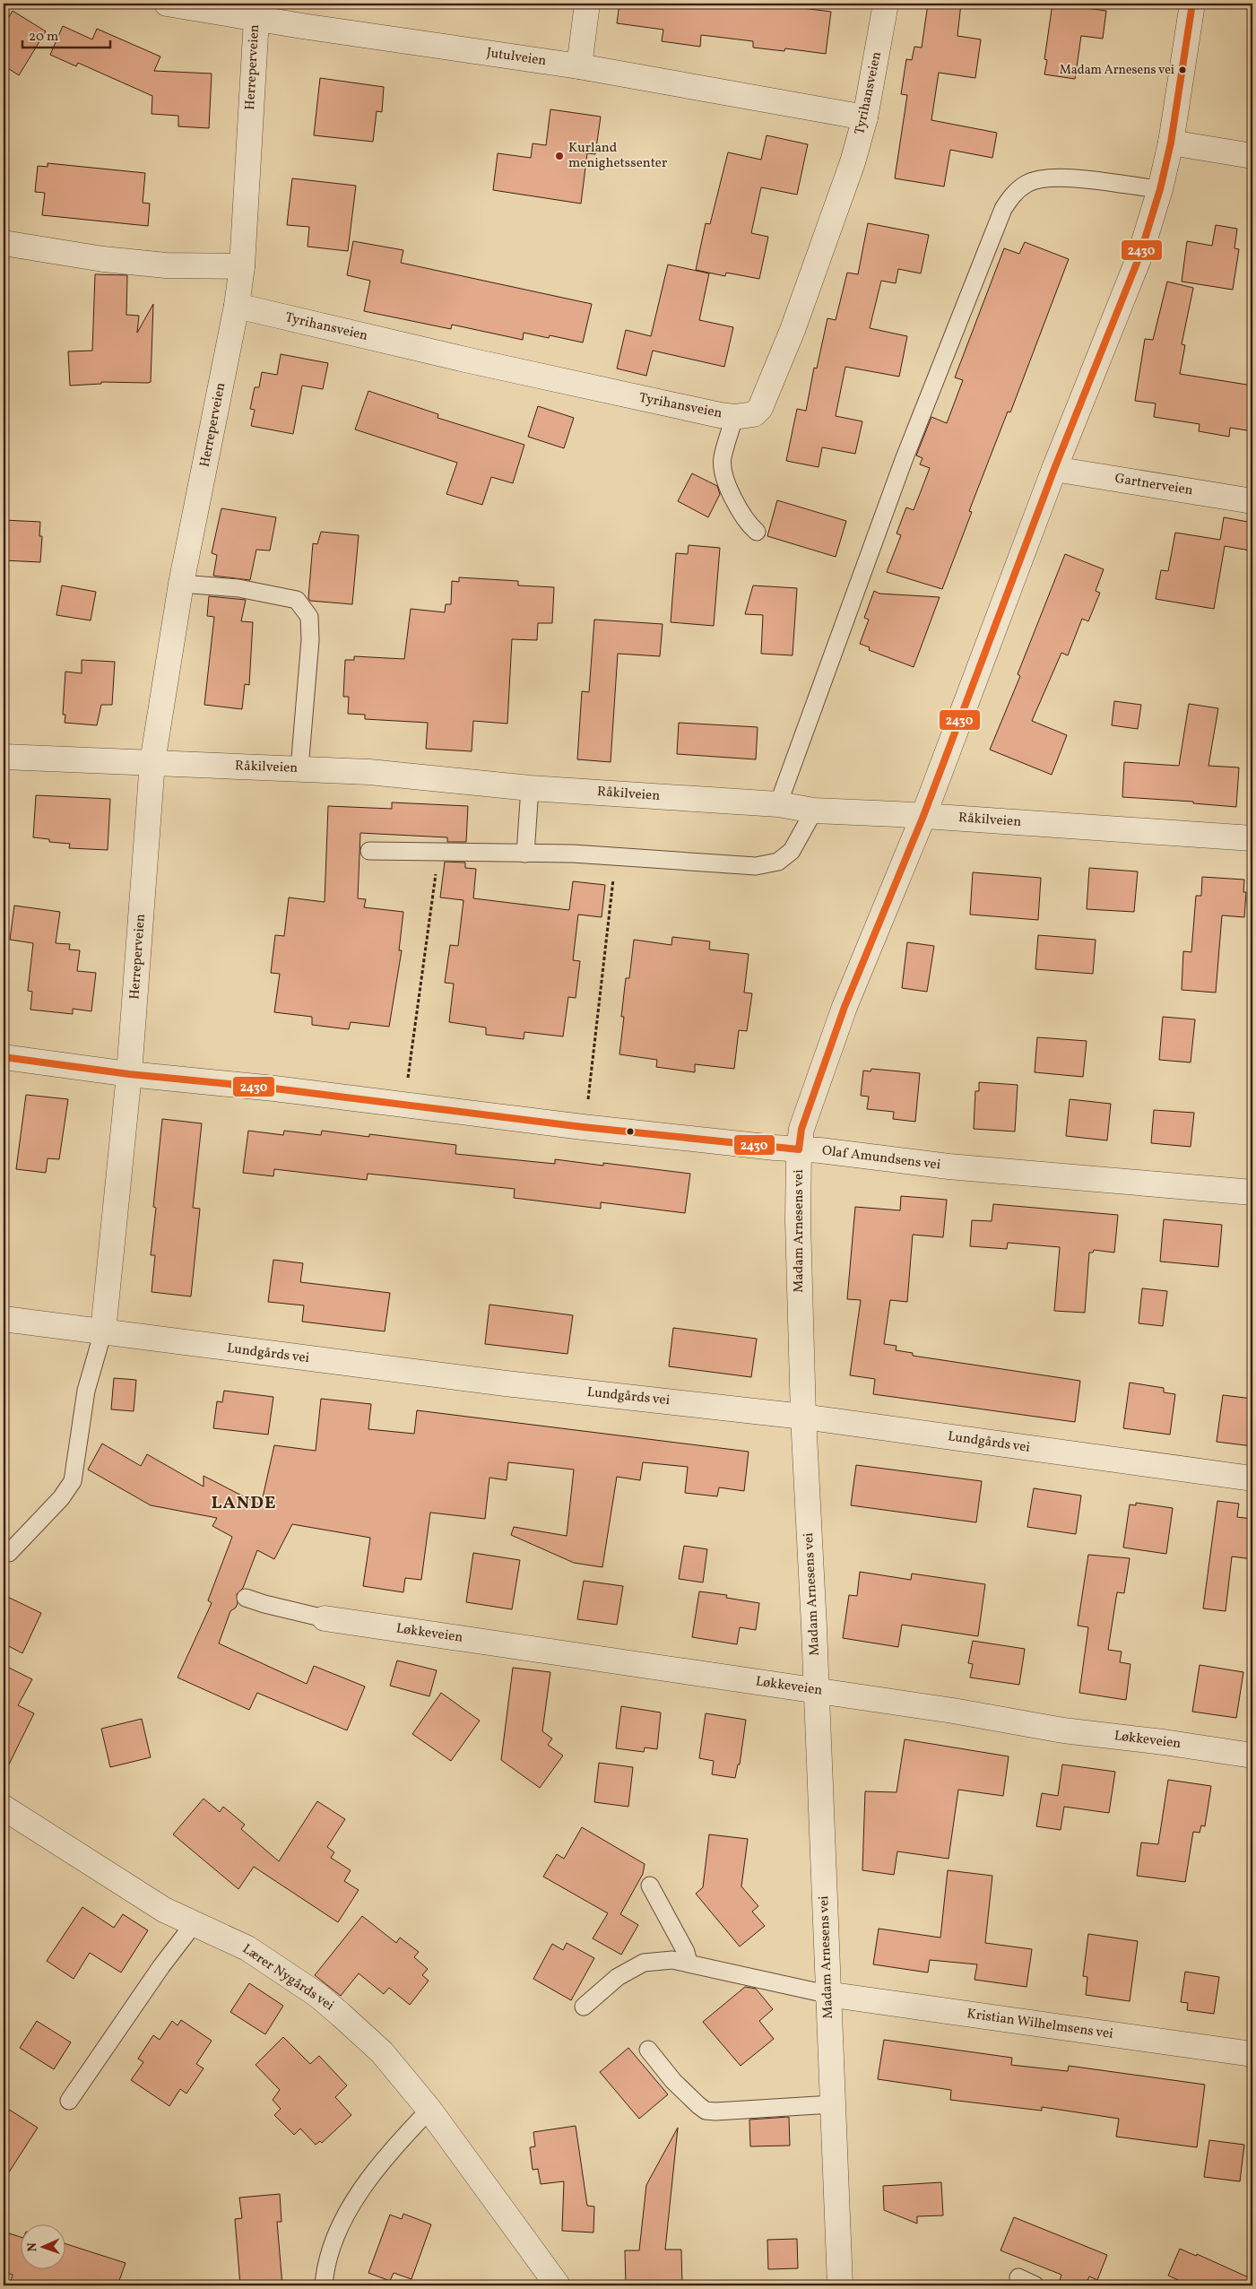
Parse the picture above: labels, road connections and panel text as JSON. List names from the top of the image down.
{
  "streets": {
    "street": [
      "Jutulveien",
      "Herreperveien",
      "Tyrihansveien",
      "Gartnerveien",
      "Råkilveien",
      "Olaf Amundsens vei",
      "Madam Arnesens vei",
      "Lundgårds vei",
      "Løkkeveien",
      "Lærer Nygårds vei",
      "Kristian Wilhelmsens vei"
    ]
  },
  "crossings": [
    ["Jutulveien", "Herreperveien"],
    ["Jutulveien", "Tyrihansveien"],
    ["Herreperveien", "Tyrihansveien"],
    ["Herreperveien", "Råkilveien"],
    ["Herreperveien", "Olaf Amundsens vei"],
    ["Herreperveien", "Lundgårds vei"],
    ["Gartnerveien", "Madam Arnesens vei"],
    ["Råkilveien", "Madam Arnesens vei"],
    ["Olaf Amundsens vei", "Madam Arnesens vei"],
    ["Madam Arnesens vei", "Lundgårds vei"],
    ["Madam Arnesens vei", "Løkkeveien"],
    ["Madam Arnesens vei", "Kristian Wilhelmsens vei"]
  ],
  "districts": ["LANDE"],
  "places": ["Madam Arnesens vei", "Kurland menighetssenter"],
  "lines": ["transit line 2430"],
  "scale_bar": "20 m",
  "north": "left"
}
